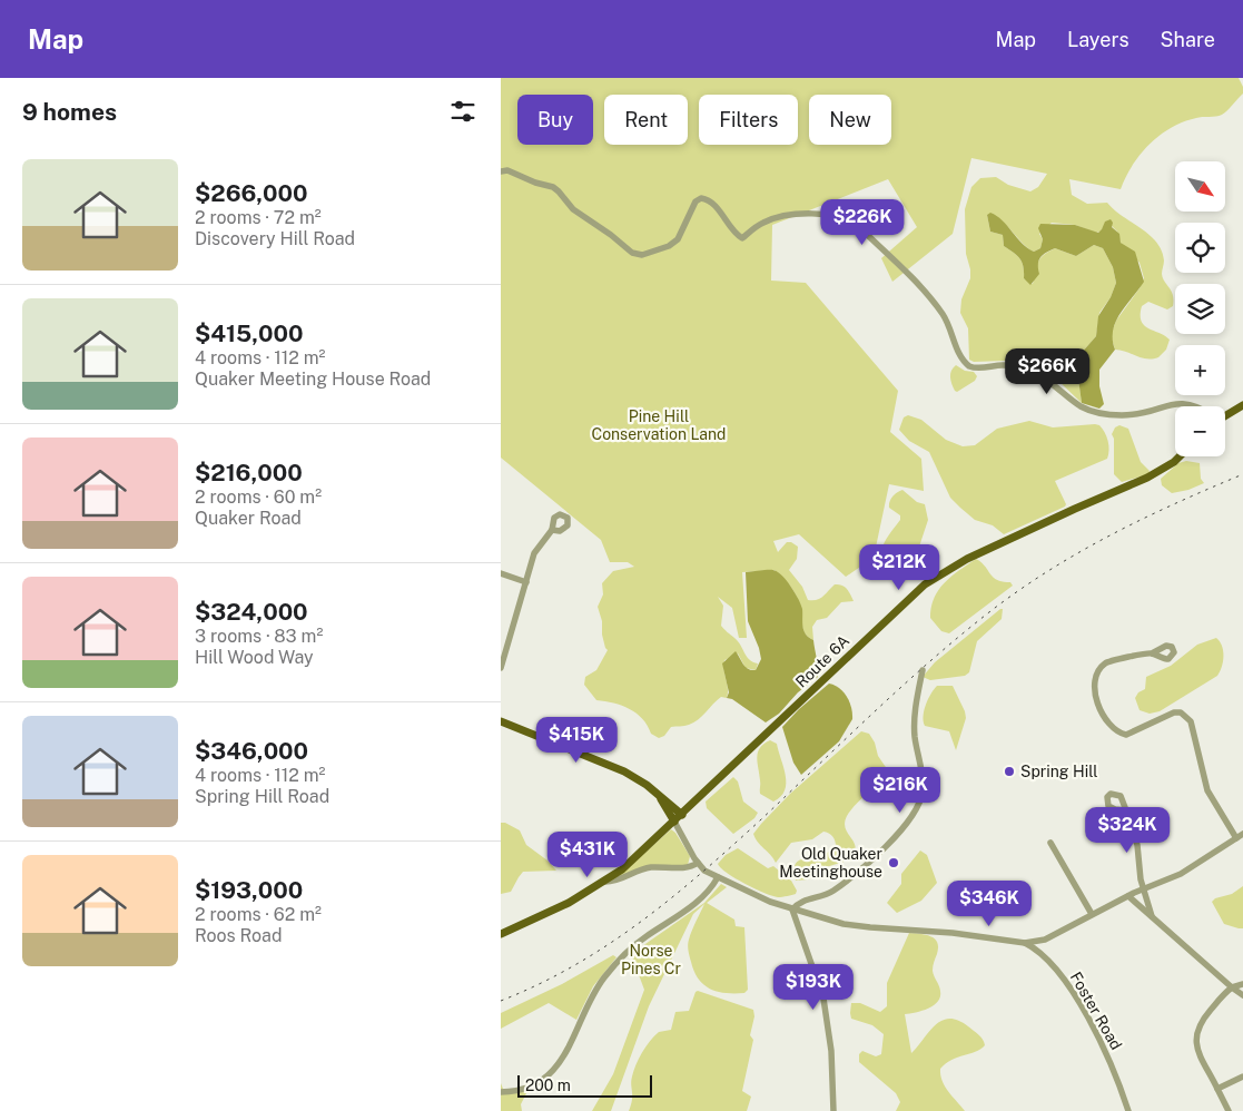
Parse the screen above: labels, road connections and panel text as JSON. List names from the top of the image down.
{
  "streets": {
    "main road": ["Route 6A"],
    "street": ["Foster Road"]
  },
  "parks": ["Pine Hill Conservation Land", "Norse Pines Cr"],
  "places": ["Spring Hill", "Old Quaker Meetinghouse"],
  "scale_bar": "200 m",
  "north": "bottom right",
  "page": {
    "header": "Map",
    "nav": ["Map", "Layers", "Share"],
    "heading": "9 homes",
    "chip": [
      "Buy",
      "Rent",
      "Filters",
      "New"
    ],
    "list": [
      {
        "name": "$266,000",
        "note": "2 rooms · 72 m² · Discovery Hill Road"
      },
      {
        "name": "$415,000",
        "note": "4 rooms · 112 m² · Quaker Meeting House Road"
      },
      {
        "name": "$216,000",
        "note": "2 rooms · 60 m² · Quaker Road"
      },
      {
        "name": "$324,000",
        "note": "3 rooms · 83 m² · Hill Wood Way"
      },
      {
        "name": "$346,000",
        "note": "4 rooms · 112 m² · Spring Hill Road"
      },
      {
        "name": "$193,000",
        "note": "2 rooms · 62 m² · Roos Road"
      }
    ],
    "map_buttons": ["+", "−"],
    "price": [
      "$226K",
      "$266K",
      "$212K",
      "$415K",
      "$216K",
      "$324K",
      "$431K",
      "$346K",
      "$193K"
    ],
    "scale": "200 m"
  }
}
